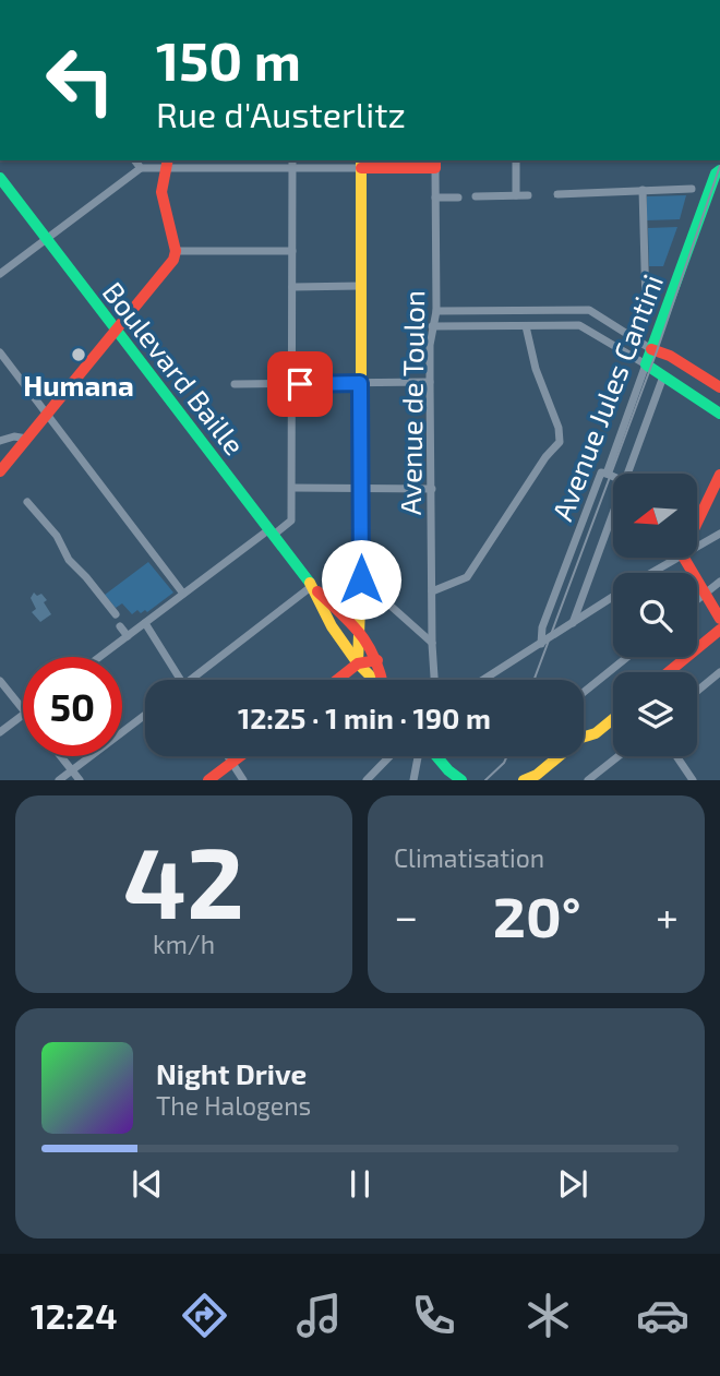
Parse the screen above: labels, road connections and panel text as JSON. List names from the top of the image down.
{
  "streets": {
    "main road": ["Boulevard Baille", "Avenue Jules Cantini"],
    "street": ["Avenue de Toulon"]
  },
  "places": ["Humana"],
  "north": "left",
  "page": {
    "turn": ["150 m", "Rue d'Austerlitz"],
    "limit": "50",
    "trip": "12:25 · 1 min · 190 m",
    "tile": [
      ["42", "km/h"],
      "Climatisation"
    ],
    "heat": ["−", "20°", "+"],
    "song": ["Night Drive", "The Halogens"],
    "tabs": "12:24"
  }
}
